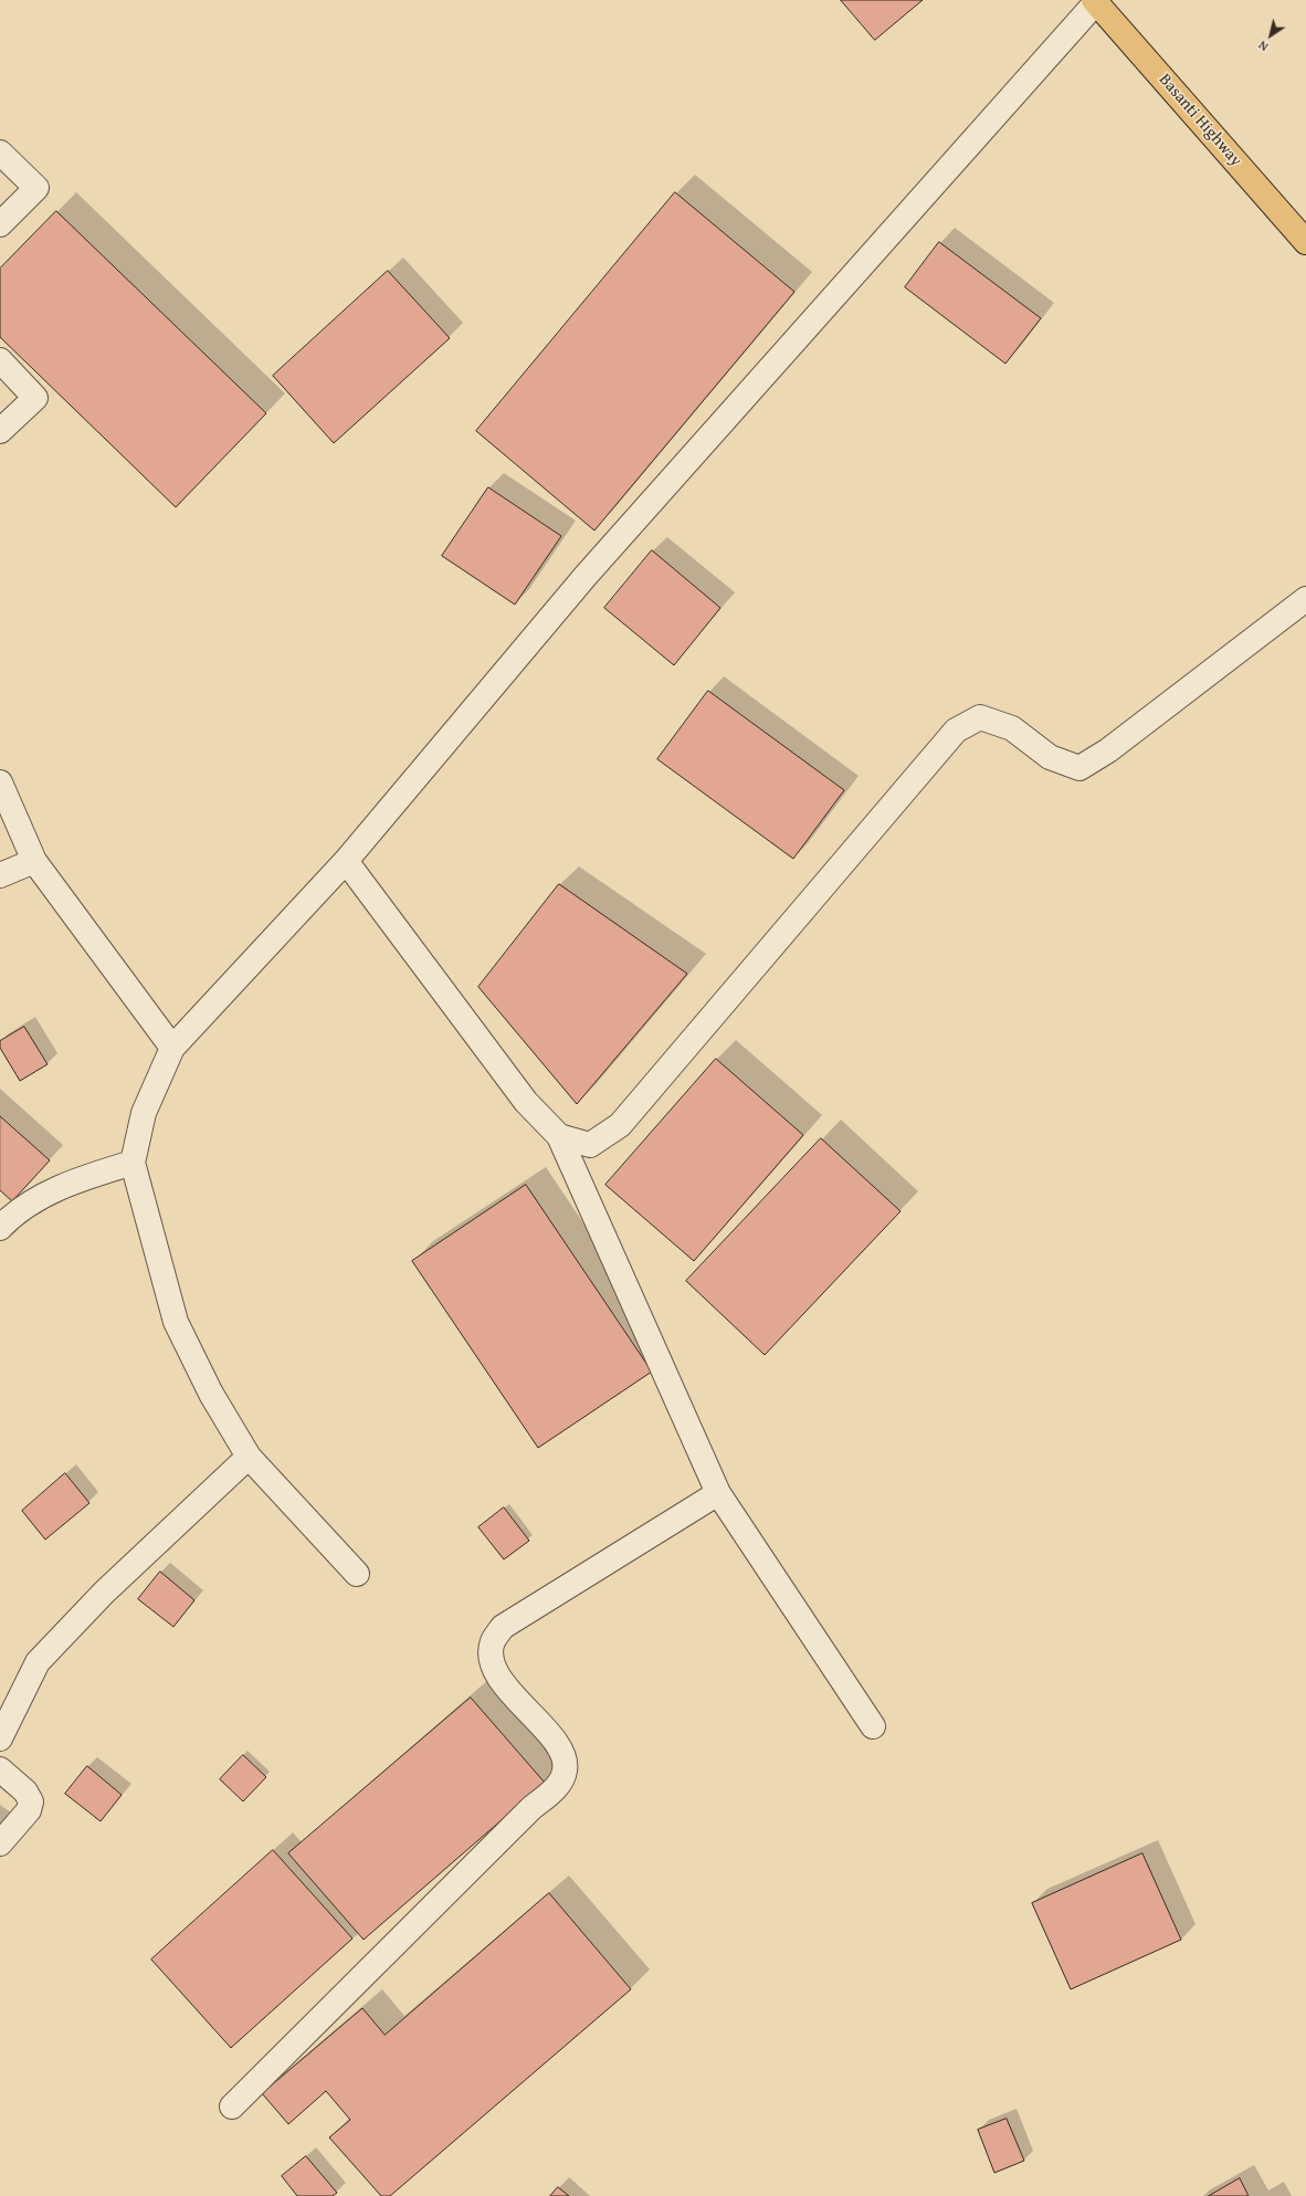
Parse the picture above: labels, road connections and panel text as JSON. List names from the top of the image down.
{
  "streets": {
    "main road": ["Basanti Highway"]
  },
  "north": "bottom left"
}
